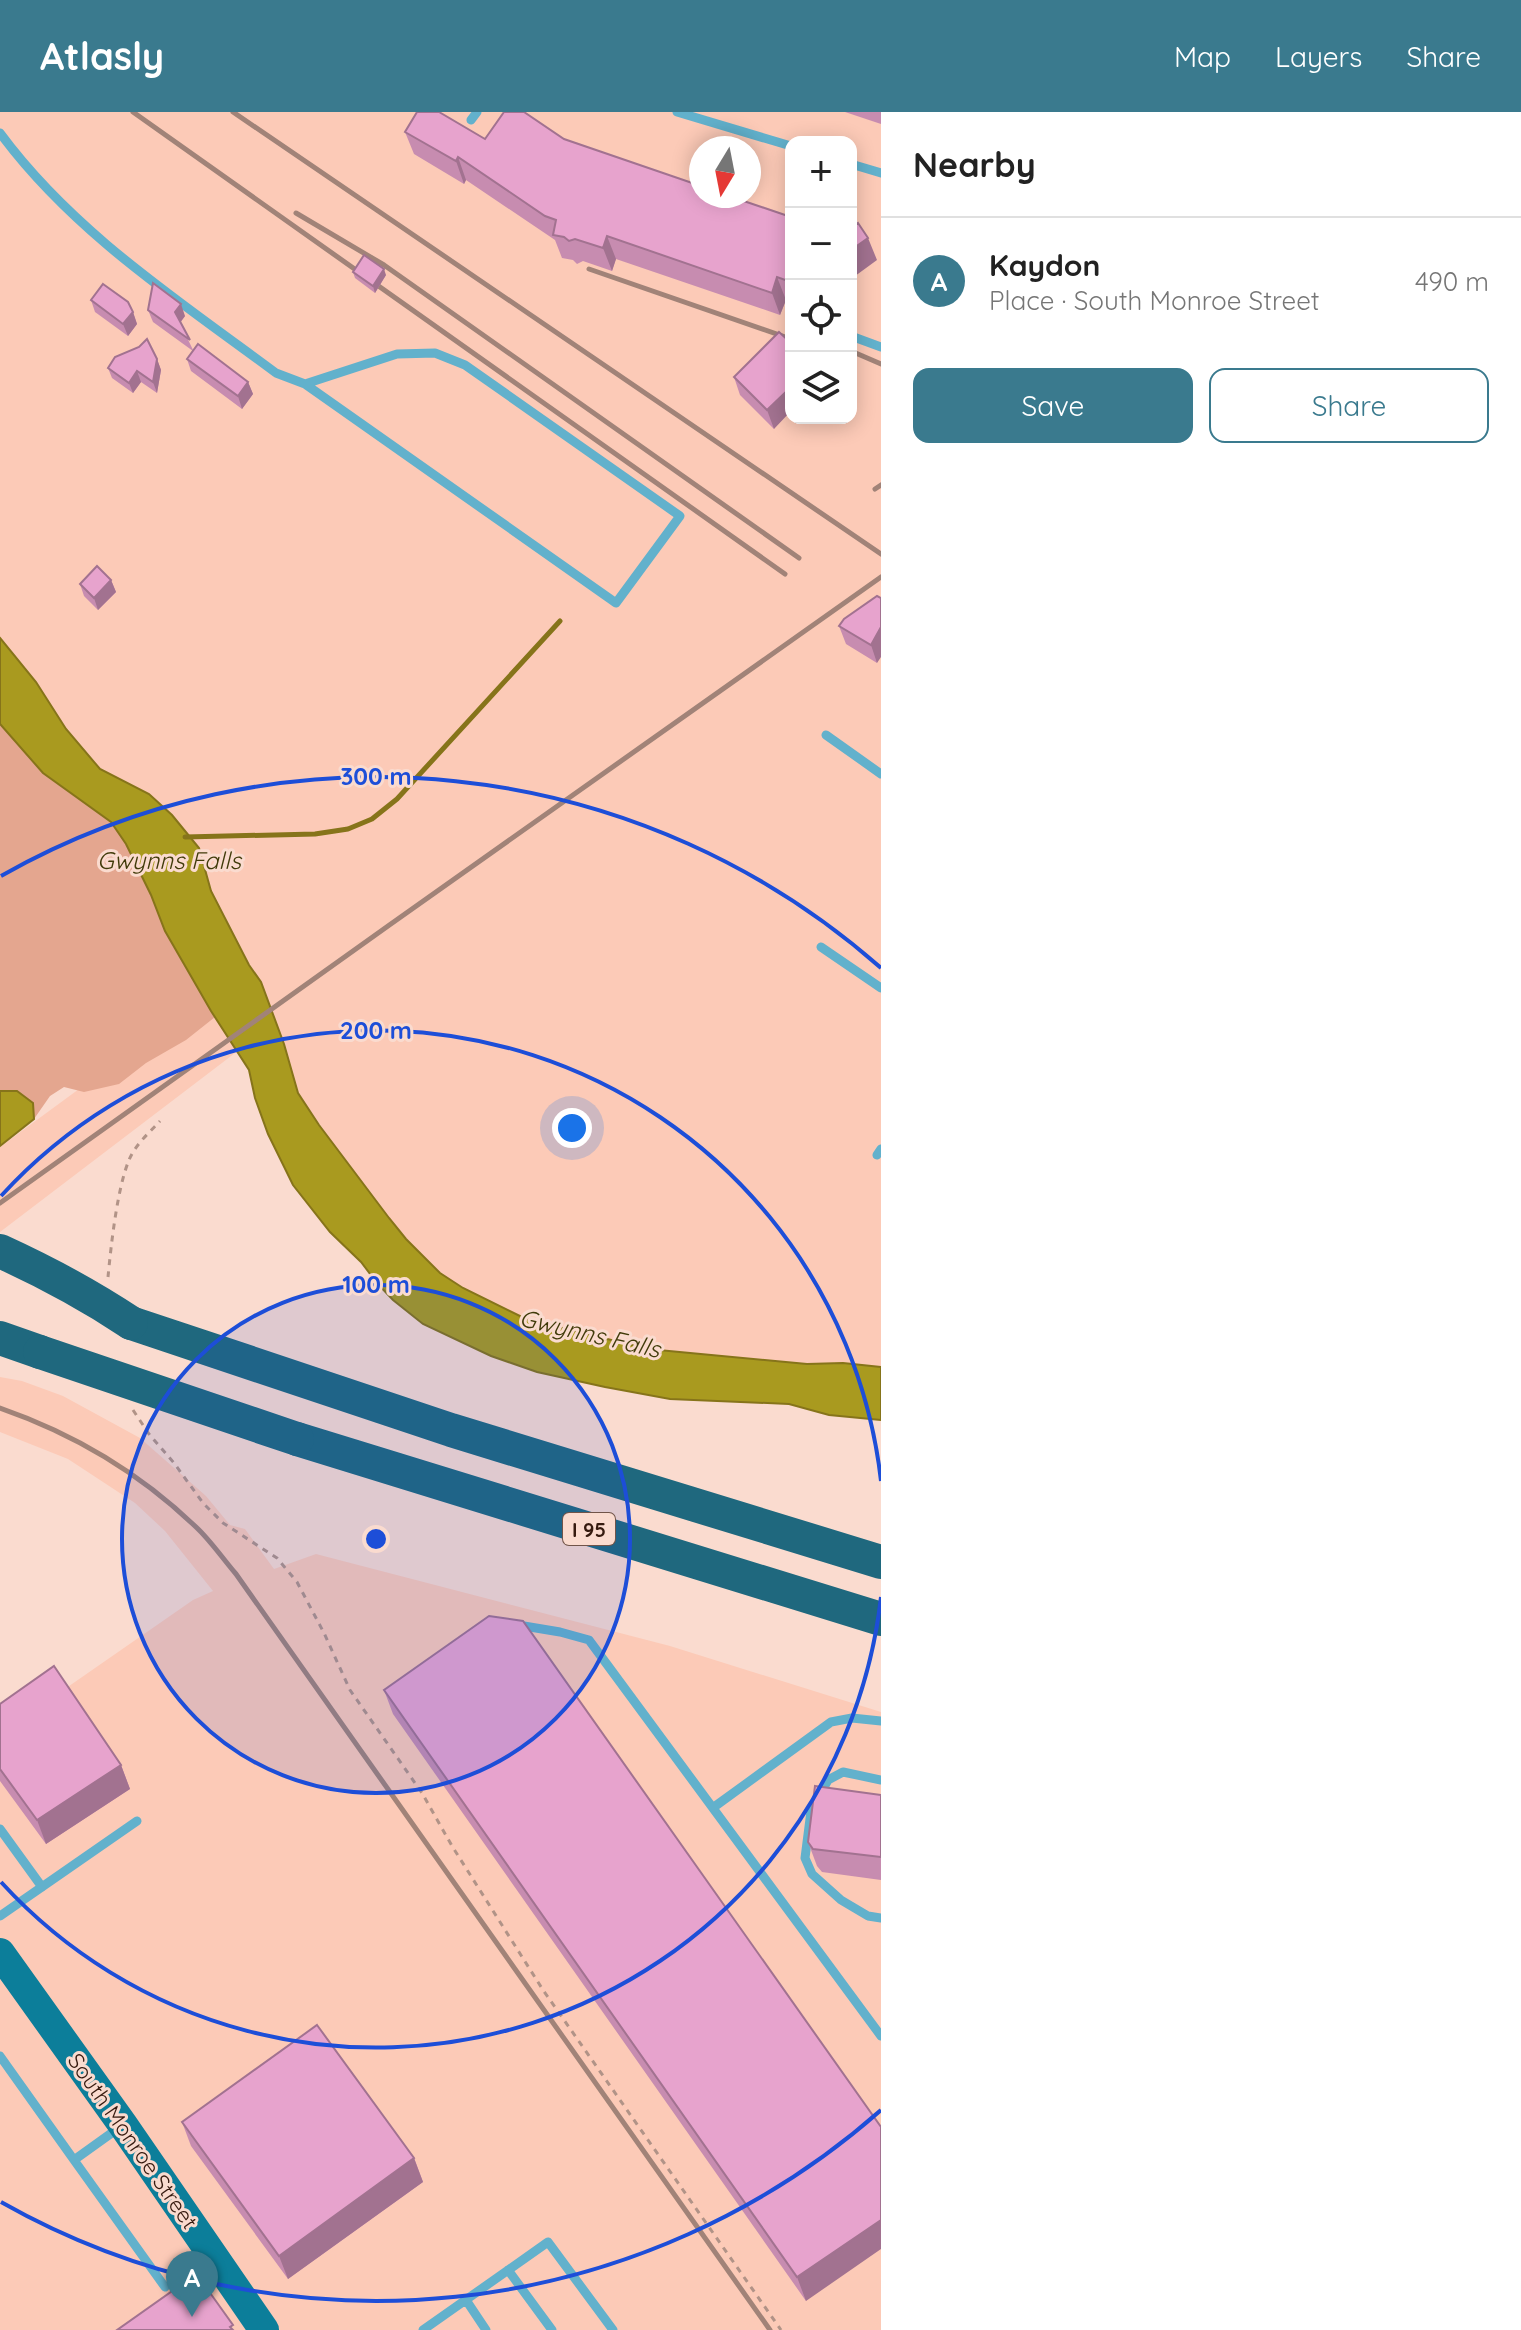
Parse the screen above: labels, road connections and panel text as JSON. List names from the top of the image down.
{
  "streets": {
    "highway": ["I 95"],
    "main road": ["South Monroe Street"]
  },
  "water": ["Gwynns Falls"],
  "north": "bottom",
  "page": {
    "header": "Atlasly",
    "nav": ["Map", "Layers", "Share"],
    "heading": "Nearby",
    "map_buttons": ["+", "−"],
    "list": [
      {
        "mark": "A",
        "name": "Kaydon",
        "note": "Place · South Monroe Street",
        "value": "490 m"
      }
    ],
    "buttons": ["Save", "Share"],
    "pins": "A"
  },
  "rings": ["300 m", "200 m", "100 m"]
}
